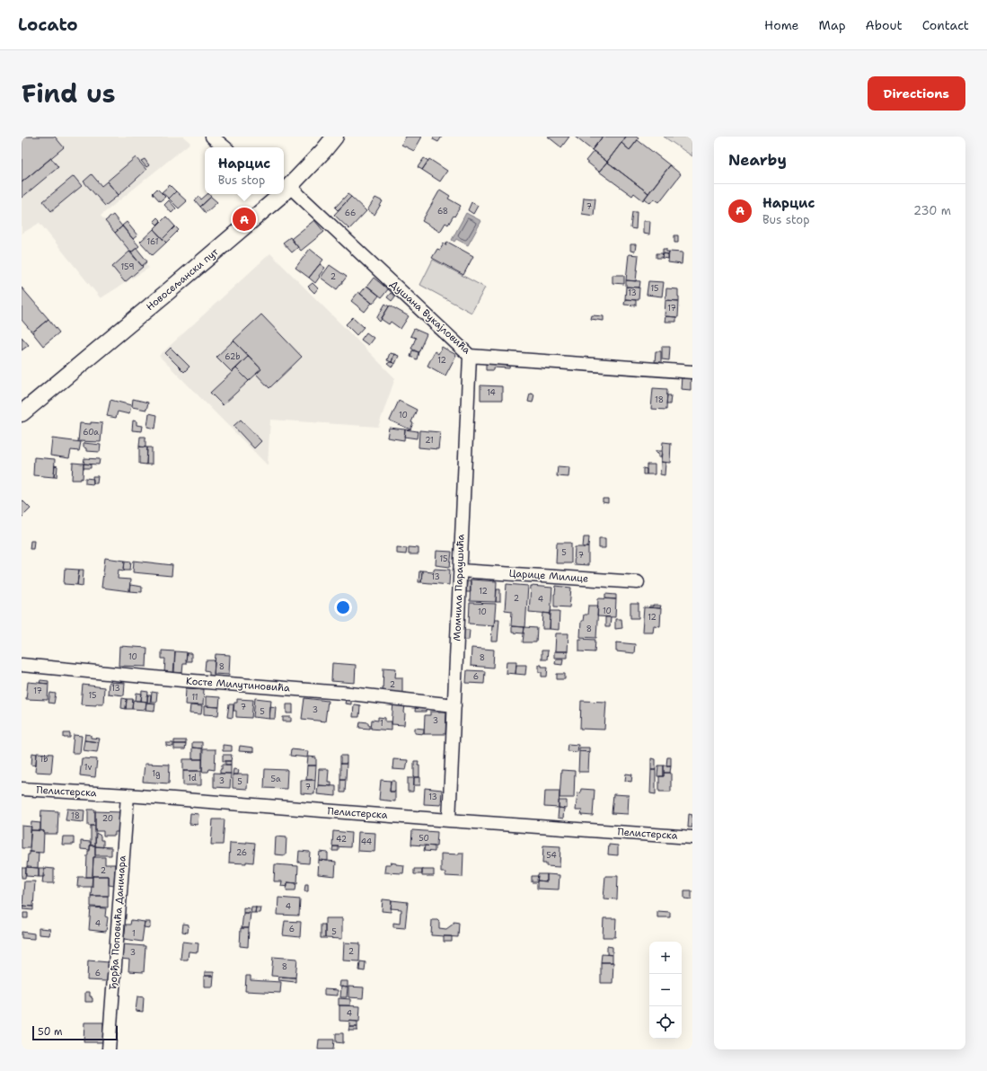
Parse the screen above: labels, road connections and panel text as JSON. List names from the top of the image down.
{
  "streets": {
    "main road": ["Новосељански пут"],
    "street": [
      "Душана Вукајловића",
      "Царице Милице",
      "Момчила Параушића",
      "Косте Милутиновића",
      "Пелистерска",
      "Ђорђа Поповића Даничара"
    ]
  },
  "crossings": [
    ["Душана Вукајловића", "Момчила Параушића"],
    ["Царице Милице", "Момчила Параушића"],
    ["Момчила Параушића", "Косте Милутиновића"],
    ["Момчила Параушића", "Пелистерска"],
    ["Пелистерска", "Ђорђа Поповића Даничара"]
  ],
  "house_numbers": [
    "7",
    "68",
    "66",
    "161",
    "159",
    "2",
    "15",
    "13",
    "17",
    "62b",
    "12",
    "14",
    "18",
    "10",
    "60a",
    "21",
    "5",
    "7",
    "15",
    "13",
    "12",
    "2",
    "4",
    "10",
    "10",
    "12",
    "8",
    "10",
    "8",
    "8",
    "6",
    "2",
    "13",
    "17",
    "15",
    "11",
    "7",
    "3",
    "5",
    "3",
    "1",
    "1b",
    "1v",
    "1g",
    "1d",
    "5a",
    "3",
    "5",
    "7",
    "13",
    "18",
    "20",
    "50",
    "42",
    "44",
    "26",
    "54",
    "2",
    "4",
    "4",
    "6",
    "5",
    "1",
    "2",
    "3",
    "8",
    "6",
    "4"
  ],
  "scale_bar": "50 m",
  "page": {
    "header": "Locato",
    "nav": [
      "Home",
      "Map",
      "About",
      "Contact"
    ],
    "title": "Find us",
    "buttons": "Directions",
    "heading": "Nearby",
    "popup": ["Нарцис", "Bus stop"],
    "list": [
      {
        "mark": "A",
        "name": "Нарцис",
        "note": "Bus stop",
        "value": "230 m"
      }
    ],
    "pins": "A",
    "map_buttons": ["+", "−"],
    "scale": "50 m"
  }
}
